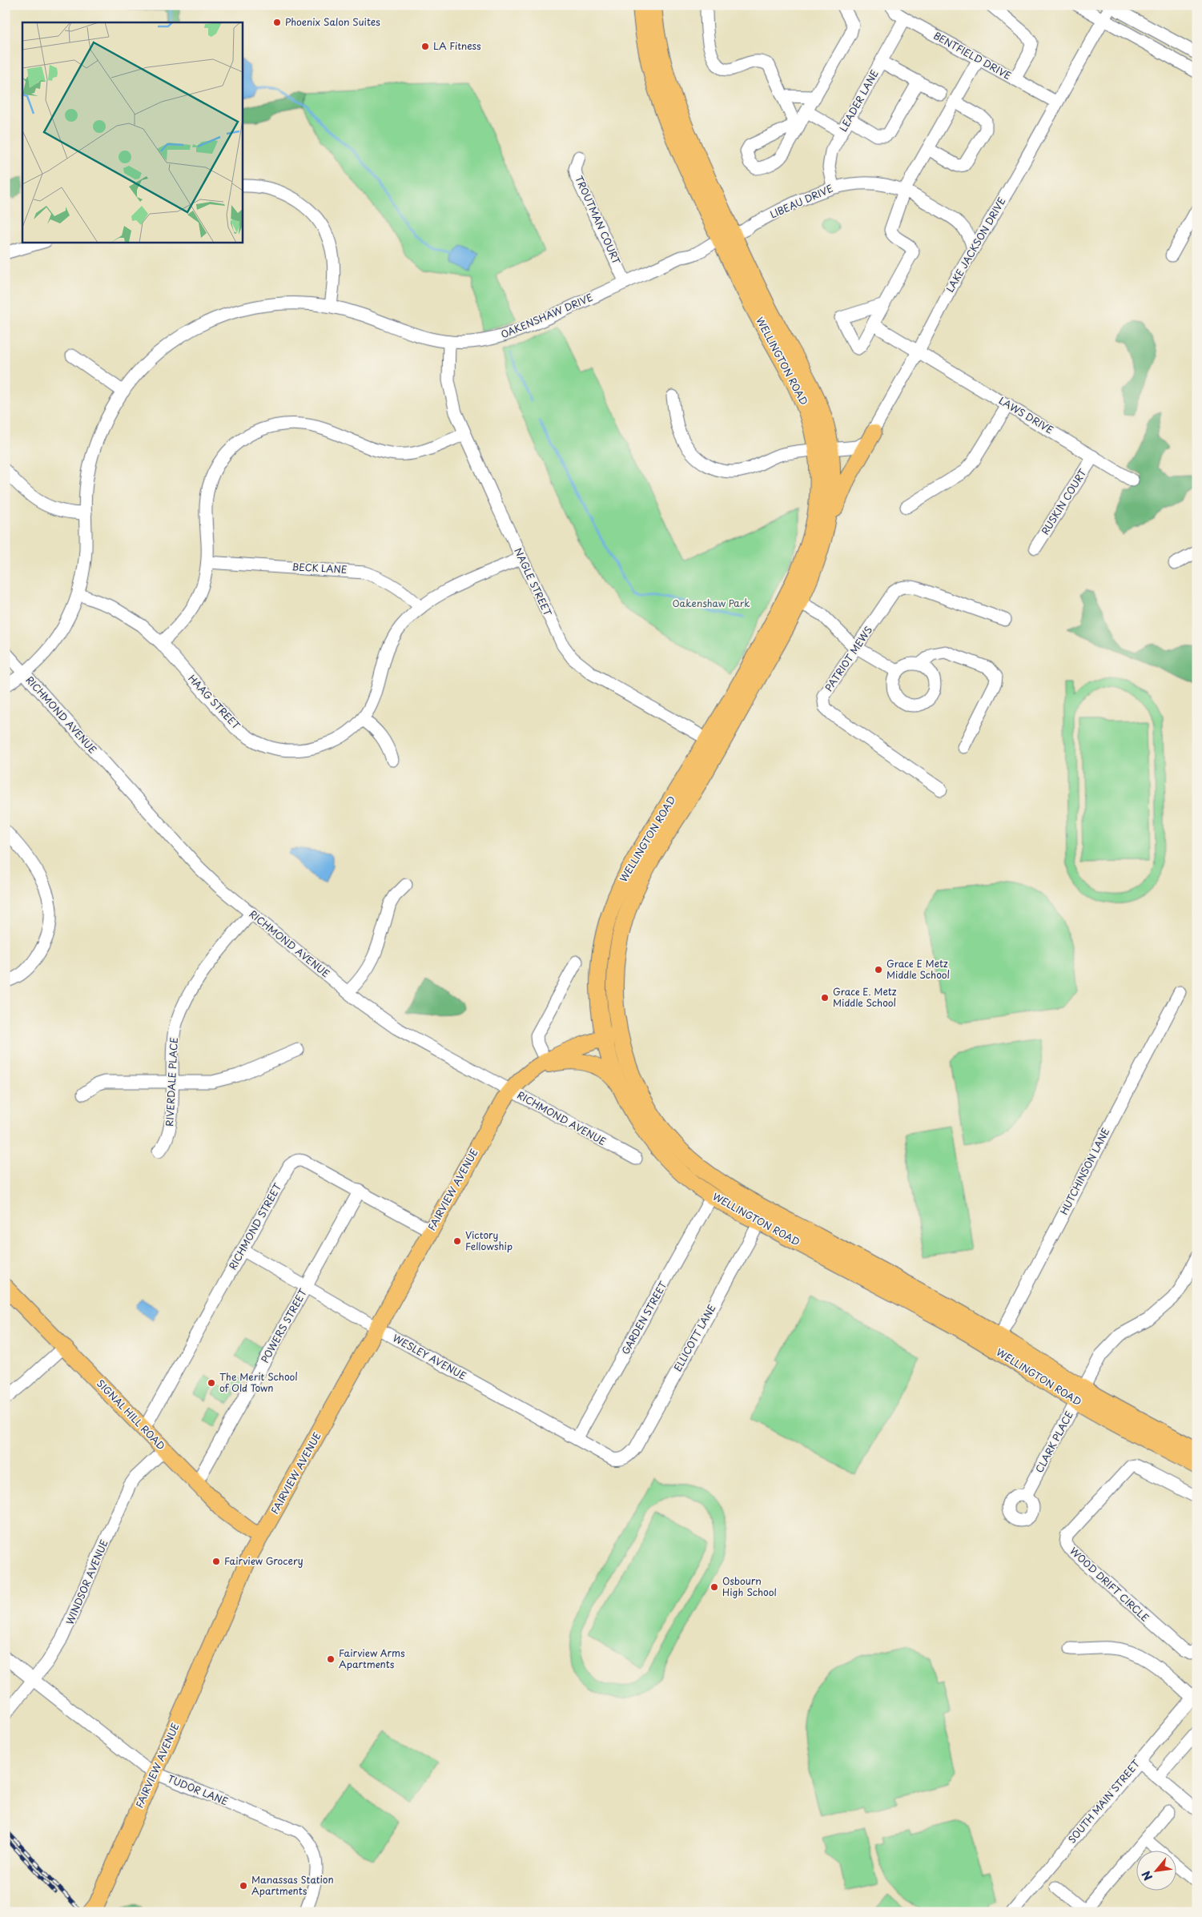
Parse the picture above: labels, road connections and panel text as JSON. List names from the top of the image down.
{
  "streets": {
    "main road": ["WELLINGTON ROAD", "FAIRVIEW AVENUE", "SIGNAL HILL ROAD"],
    "street": [
      "BENTFIELD DRIVE",
      "LEADER LANE",
      "LIBEAU DRIVE",
      "TROUTMAN COURT",
      "LAKE JACKSON DRIVE",
      "OAKENSHAW DRIVE",
      "LAWS DRIVE",
      "RUSKIN COURT",
      "BECK LANE",
      "NAGLE STREET",
      "PATRIOT MEWS",
      "HAAG STREET",
      "RICHMOND AVENUE",
      "RIVERDALE PLACE",
      "HUTCHINSON LANE",
      "RICHMOND STREET",
      "GARDEN STREET",
      "POWERS STREET",
      "ELLICOTT LANE",
      "WESLEY AVENUE",
      "CLARK PLACE",
      "WINDSOR AVENUE",
      "WOOD DRIFT CIRCLE",
      "TUDOR LANE",
      "SOUTH MAIN STREET"
    ]
  },
  "crossings": [
    ["BENTFIELD DRIVE", "LEADER LANE"],
    ["BENTFIELD DRIVE", "LAKE JACKSON DRIVE"],
    ["LEADER LANE", "LIBEAU DRIVE"],
    ["LIBEAU DRIVE", "LAKE JACKSON DRIVE"],
    ["LIBEAU DRIVE", "OAKENSHAW DRIVE"],
    ["LIBEAU DRIVE", "WELLINGTON ROAD"],
    ["TROUTMAN COURT", "OAKENSHAW DRIVE"],
    ["LAKE JACKSON DRIVE", "WELLINGTON ROAD"],
    ["LAKE JACKSON DRIVE", "LAWS DRIVE"],
    ["OAKENSHAW DRIVE", "WELLINGTON ROAD"],
    ["OAKENSHAW DRIVE", "NAGLE STREET"],
    ["OAKENSHAW DRIVE", "HAAG STREET"],
    ["OAKENSHAW DRIVE", "RICHMOND AVENUE"],
    ["WELLINGTON ROAD", "NAGLE STREET"],
    ["WELLINGTON ROAD", "HUTCHINSON LANE"],
    ["WELLINGTON ROAD", "FAIRVIEW AVENUE"],
    ["WELLINGTON ROAD", "GARDEN STREET"],
    ["WELLINGTON ROAD", "ELLICOTT LANE"],
    ["WELLINGTON ROAD", "CLARK PLACE"],
    ["LAWS DRIVE", "RUSKIN COURT"],
    ["BECK LANE", "HAAG STREET"],
    ["NAGLE STREET", "HAAG STREET"],
    ["RICHMOND AVENUE", "RIVERDALE PLACE"],
    ["RICHMOND AVENUE", "FAIRVIEW AVENUE"],
    ["FAIRVIEW AVENUE", "RICHMOND STREET"],
    ["FAIRVIEW AVENUE", "WESLEY AVENUE"],
    ["FAIRVIEW AVENUE", "SIGNAL HILL ROAD"],
    ["FAIRVIEW AVENUE", "TUDOR LANE"],
    ["RICHMOND STREET", "POWERS STREET"],
    ["RICHMOND STREET", "WESLEY AVENUE"],
    ["RICHMOND STREET", "SIGNAL HILL ROAD"],
    ["GARDEN STREET", "WESLEY AVENUE"],
    ["POWERS STREET", "WESLEY AVENUE"],
    ["POWERS STREET", "SIGNAL HILL ROAD"],
    ["ELLICOTT LANE", "WESLEY AVENUE"],
    ["SIGNAL HILL ROAD", "WINDSOR AVENUE"],
    ["WINDSOR AVENUE", "TUDOR LANE"]
  ],
  "parks": ["Oakenshaw Park"],
  "places": [
    "Phoenix Salon Suites",
    "LA Fitness",
    "Grace E Metz Middle School",
    "Grace E. Metz Middle School",
    "Victory Fellowship",
    "The Merit School of Old Town",
    "Fairview Grocery",
    "Osbourn High School",
    "Fairview Arms Apartments",
    "Manassas Station Apartments"
  ],
  "north": "bottom left"
}
